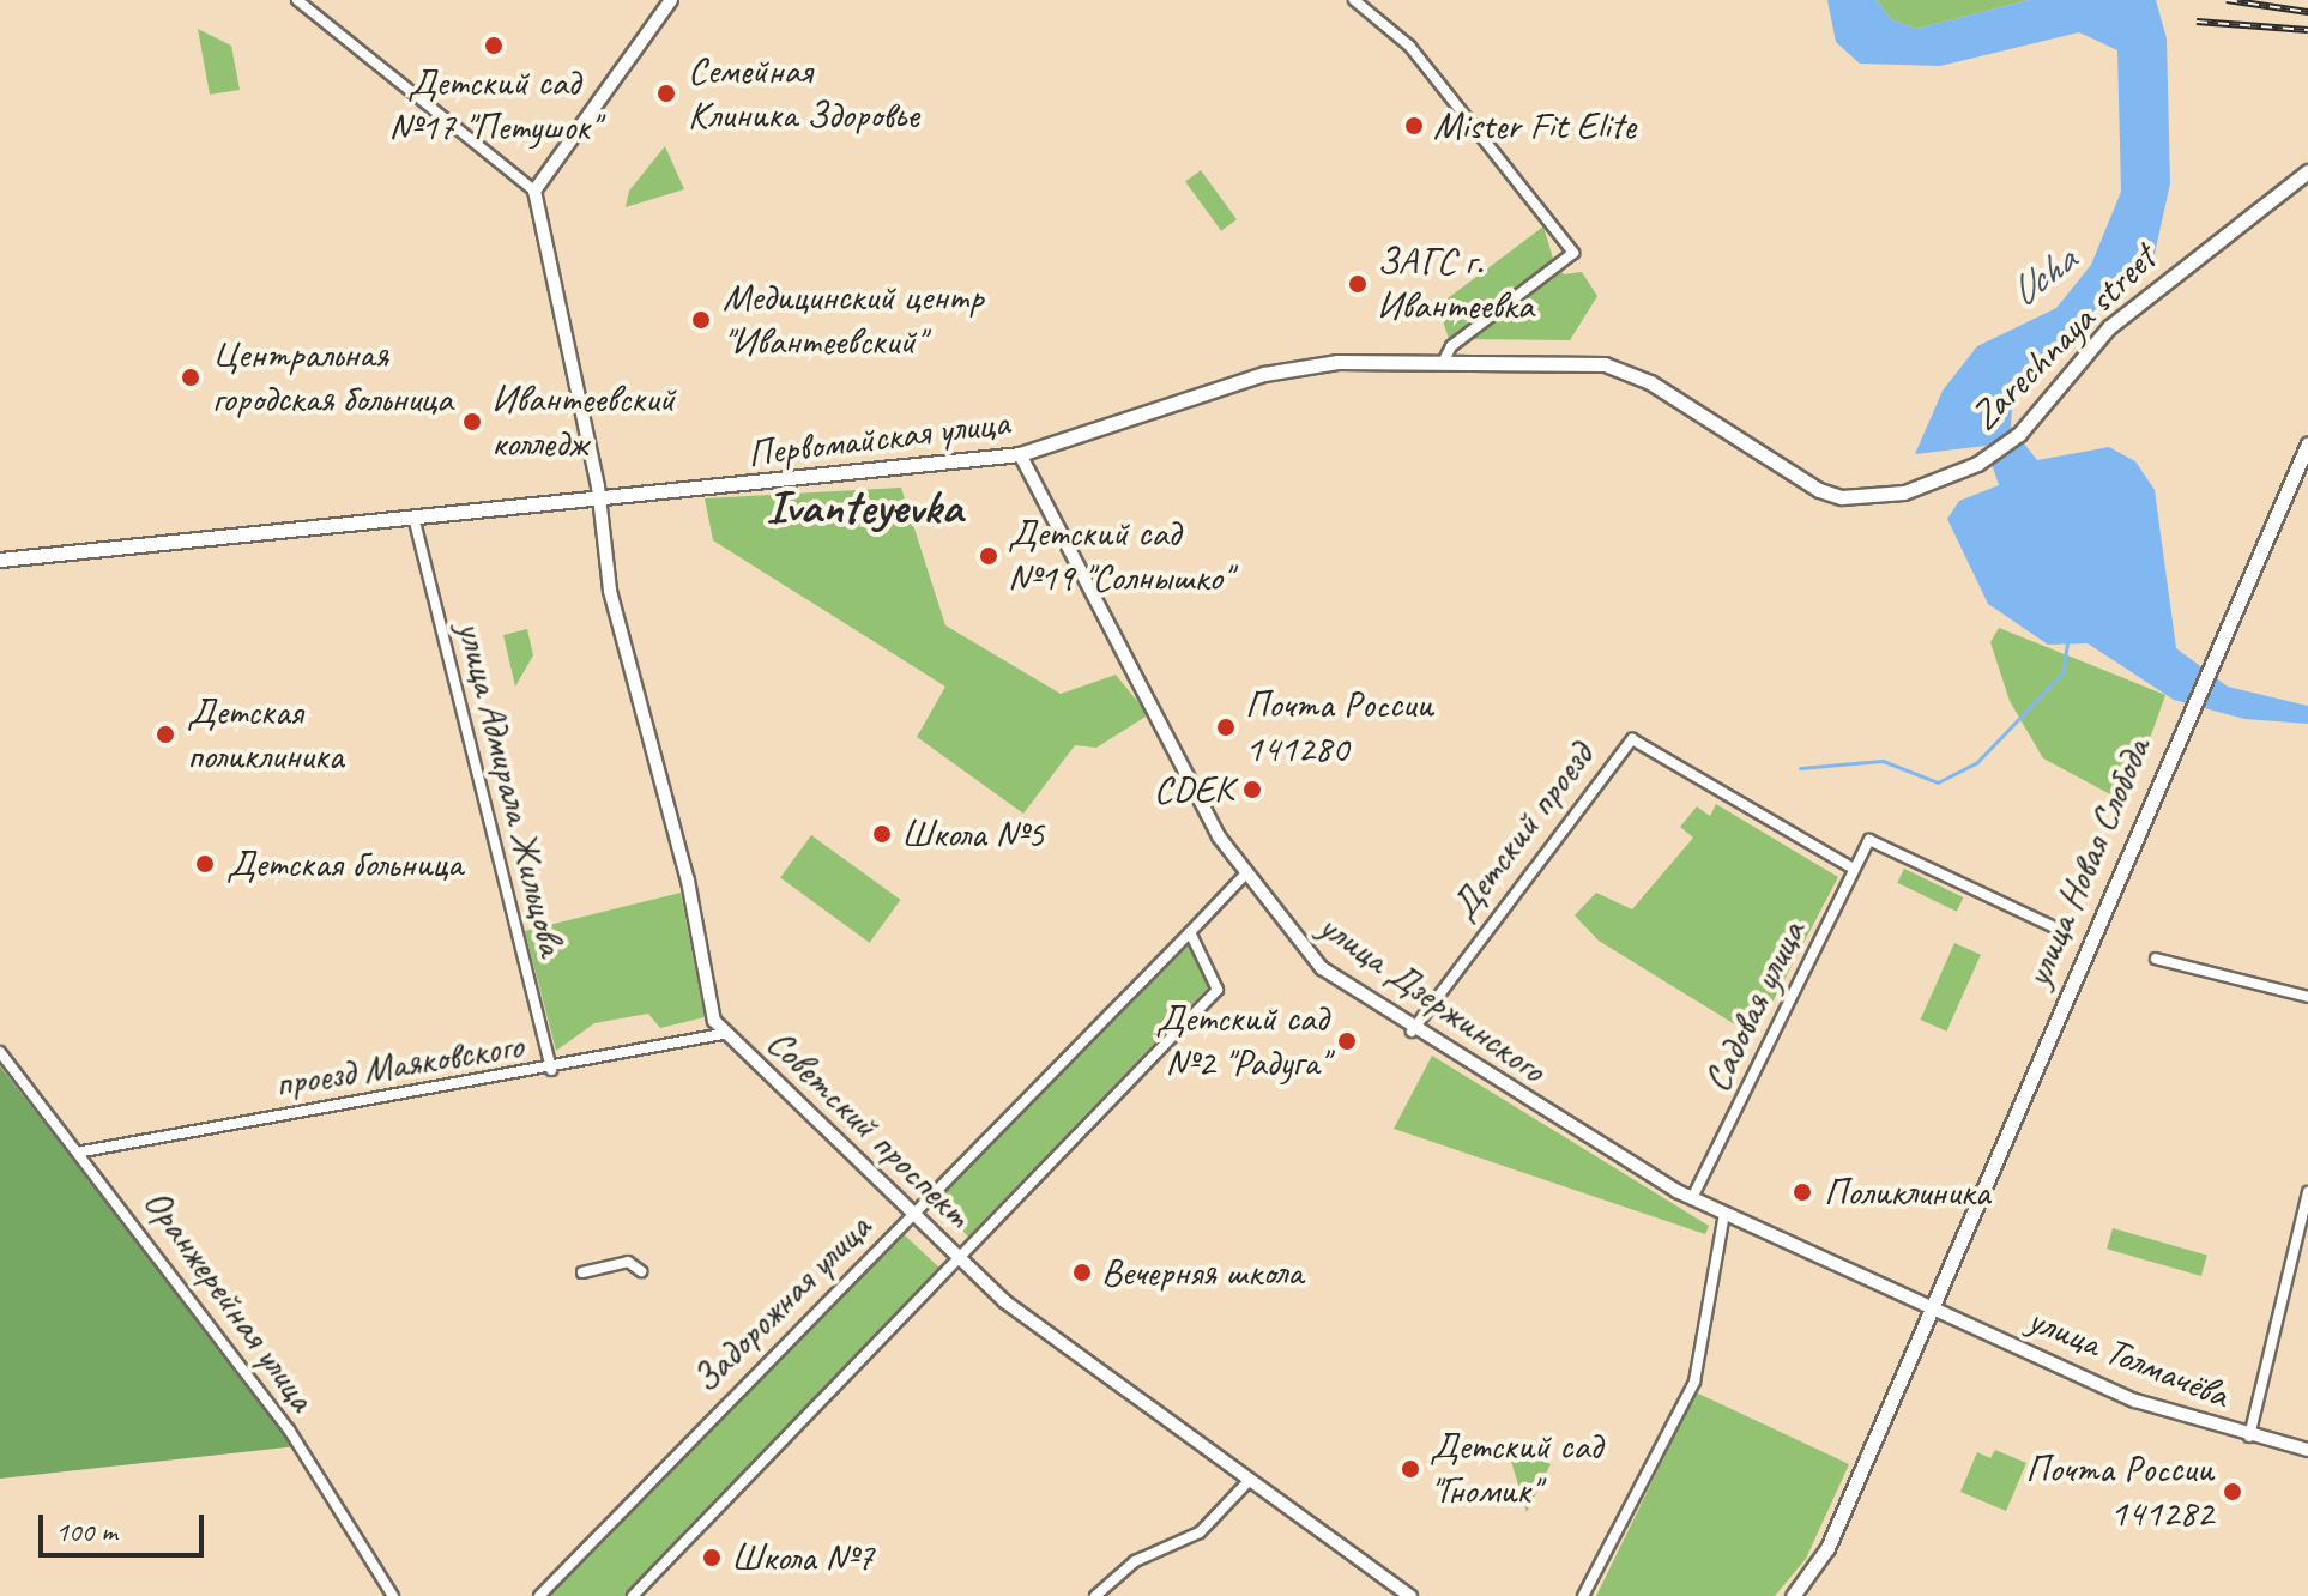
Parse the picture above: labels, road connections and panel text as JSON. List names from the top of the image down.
{
  "streets": {
    "main road": ["Zarechnaya street", "Первомайская улица", "улица Новая Слобода"],
    "street": [
      "улица Адмирала Жильцова",
      "Детский проезд",
      "улица Дзержинского",
      "Садовая улица",
      "проезд Маяковского",
      "Советский проспект",
      "Оранжерейная улица",
      "Задорожная улица",
      "улица Толмачёва"
    ]
  },
  "crossings": [
    ["Zarechnaya street", "Первомайская улица"],
    ["Первомайская улица", "улица Адмирала Жильцова"],
    ["Первомайская улица", "улица Дзержинского"],
    ["Первомайская улица", "Советский проспект"],
    ["улица Адмирала Жильцова", "проезд Маяковского"],
    ["Детский проезд", "улица Дзержинского"],
    ["Детский проезд", "Садовая улица"],
    ["улица Новая Слобода", "улица Дзержинского"],
    ["улица Новая Слобода", "улица Толмачёва"],
    ["улица Дзержинского", "Садовая улица"],
    ["улица Дзержинского", "Задорожная улица"],
    ["улица Дзержинского", "улица Толмачёва"],
    ["проезд Маяковского", "Советский проспект"],
    ["проезд Маяковского", "Оранжерейная улица"],
    ["Советский проспект", "Задорожная улица"]
  ],
  "districts": ["Ivanteyevka"],
  "water": ["Ucha"],
  "places": [
    "Детский сад №17 \"Петушок\"",
    "Семейная Клиника Здоровье",
    "Mister Fit Elite",
    "ЗАГС г. Ивантеевка",
    "Медицинский центр \"Ивантеевский\"",
    "Центральная городская больница",
    "Ивантеевский колледж",
    "Детский сад №19 \"Солнышко\"",
    "Почта России 141280",
    "Детская поликлиника",
    "CDEK",
    "Школа №5",
    "Детская больница",
    "Детский сад №2 \"Радуга\"",
    "Поликлиника",
    "Вечерняя школа",
    "Детский сад \"Гномик\"",
    "Почта России 141282",
    "Школа №7"
  ],
  "scale_bar": "100 m"
}
